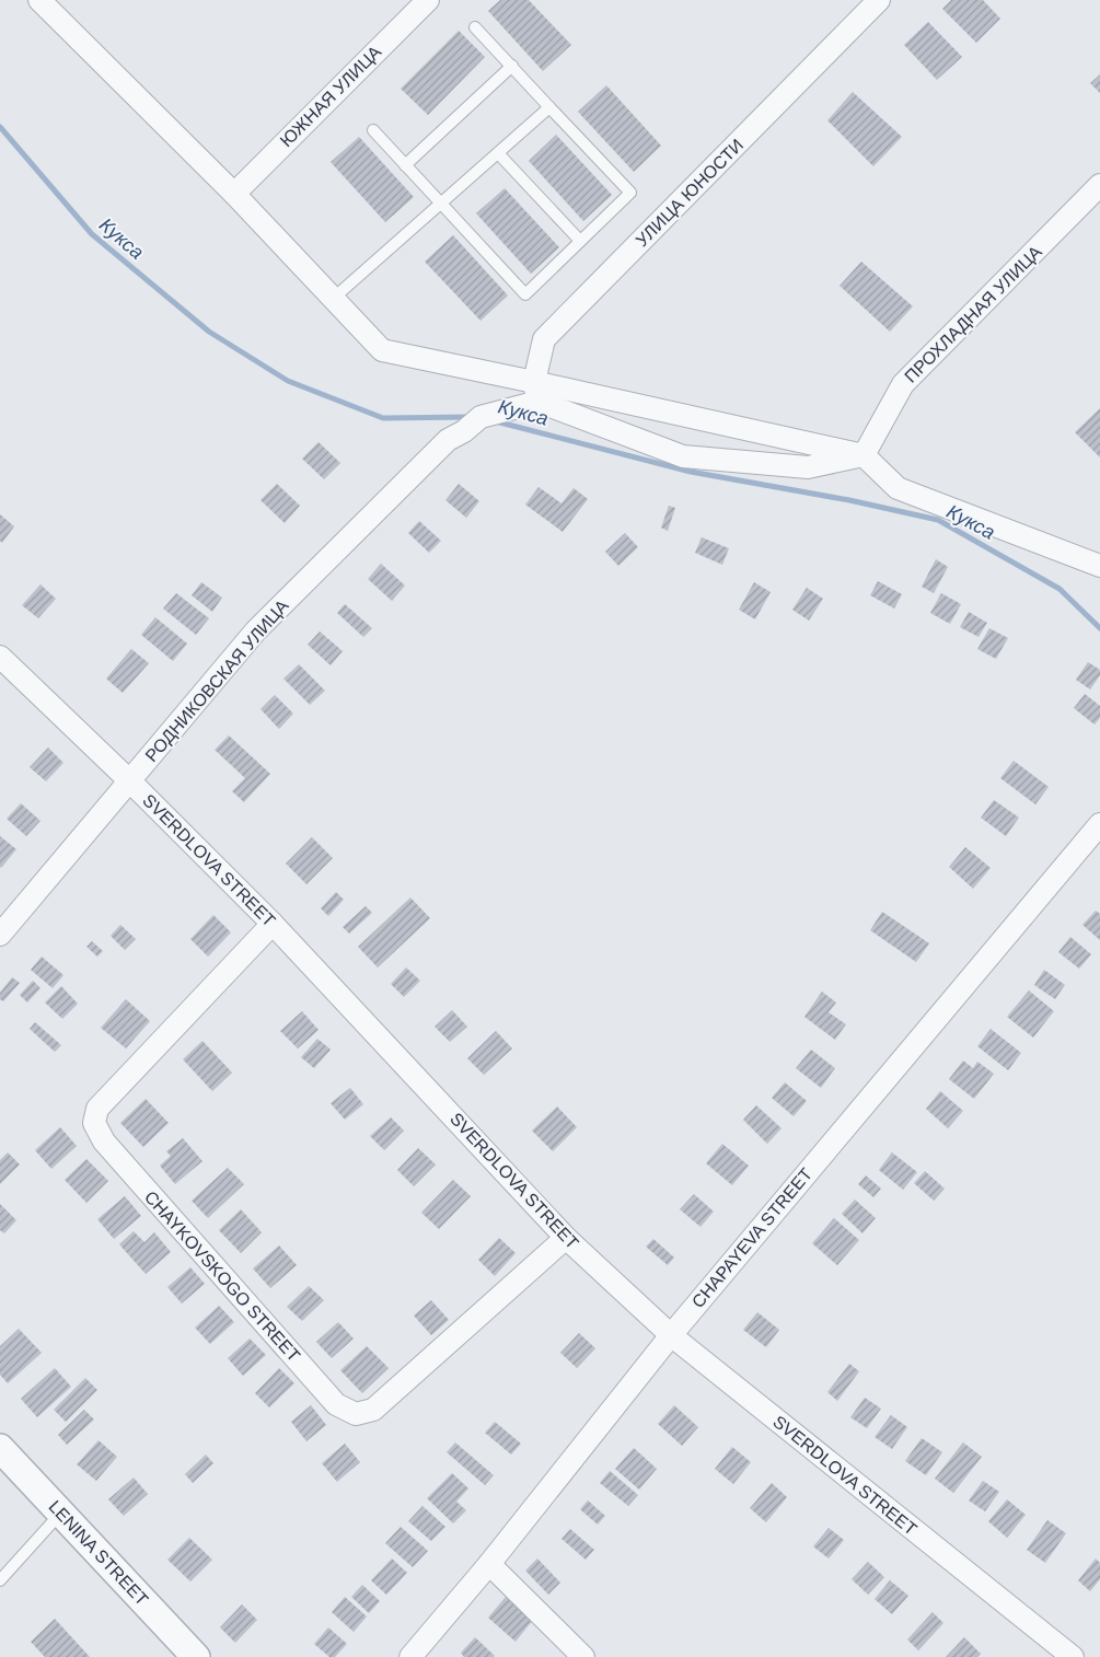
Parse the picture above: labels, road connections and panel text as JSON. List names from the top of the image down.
{
  "streets": {
    "street": [
      "ЮЖНАЯ УЛИЦА",
      "УЛИЦА ЮНОСТИ",
      "ПРОХЛАДНАЯ УЛИЦА",
      "РОДНИКОВСКАЯ УЛИЦА",
      "SVERDLOVA STREET",
      "CHAPAYEVA STREET",
      "CHAYKOVSKOGO STREET",
      "LENINA STREET"
    ]
  },
  "crossings": [
    ["УЛИЦА ЮНОСТИ", "РОДНИКОВСКАЯ УЛИЦА"],
    ["РОДНИКОВСКАЯ УЛИЦА", "SVERDLOVA STREET"],
    ["SVERDLOVA STREET", "CHAPAYEVA STREET"],
    ["SVERDLOVA STREET", "CHAYKOVSKOGO STREET"]
  ],
  "water": ["Кукса"]
}
